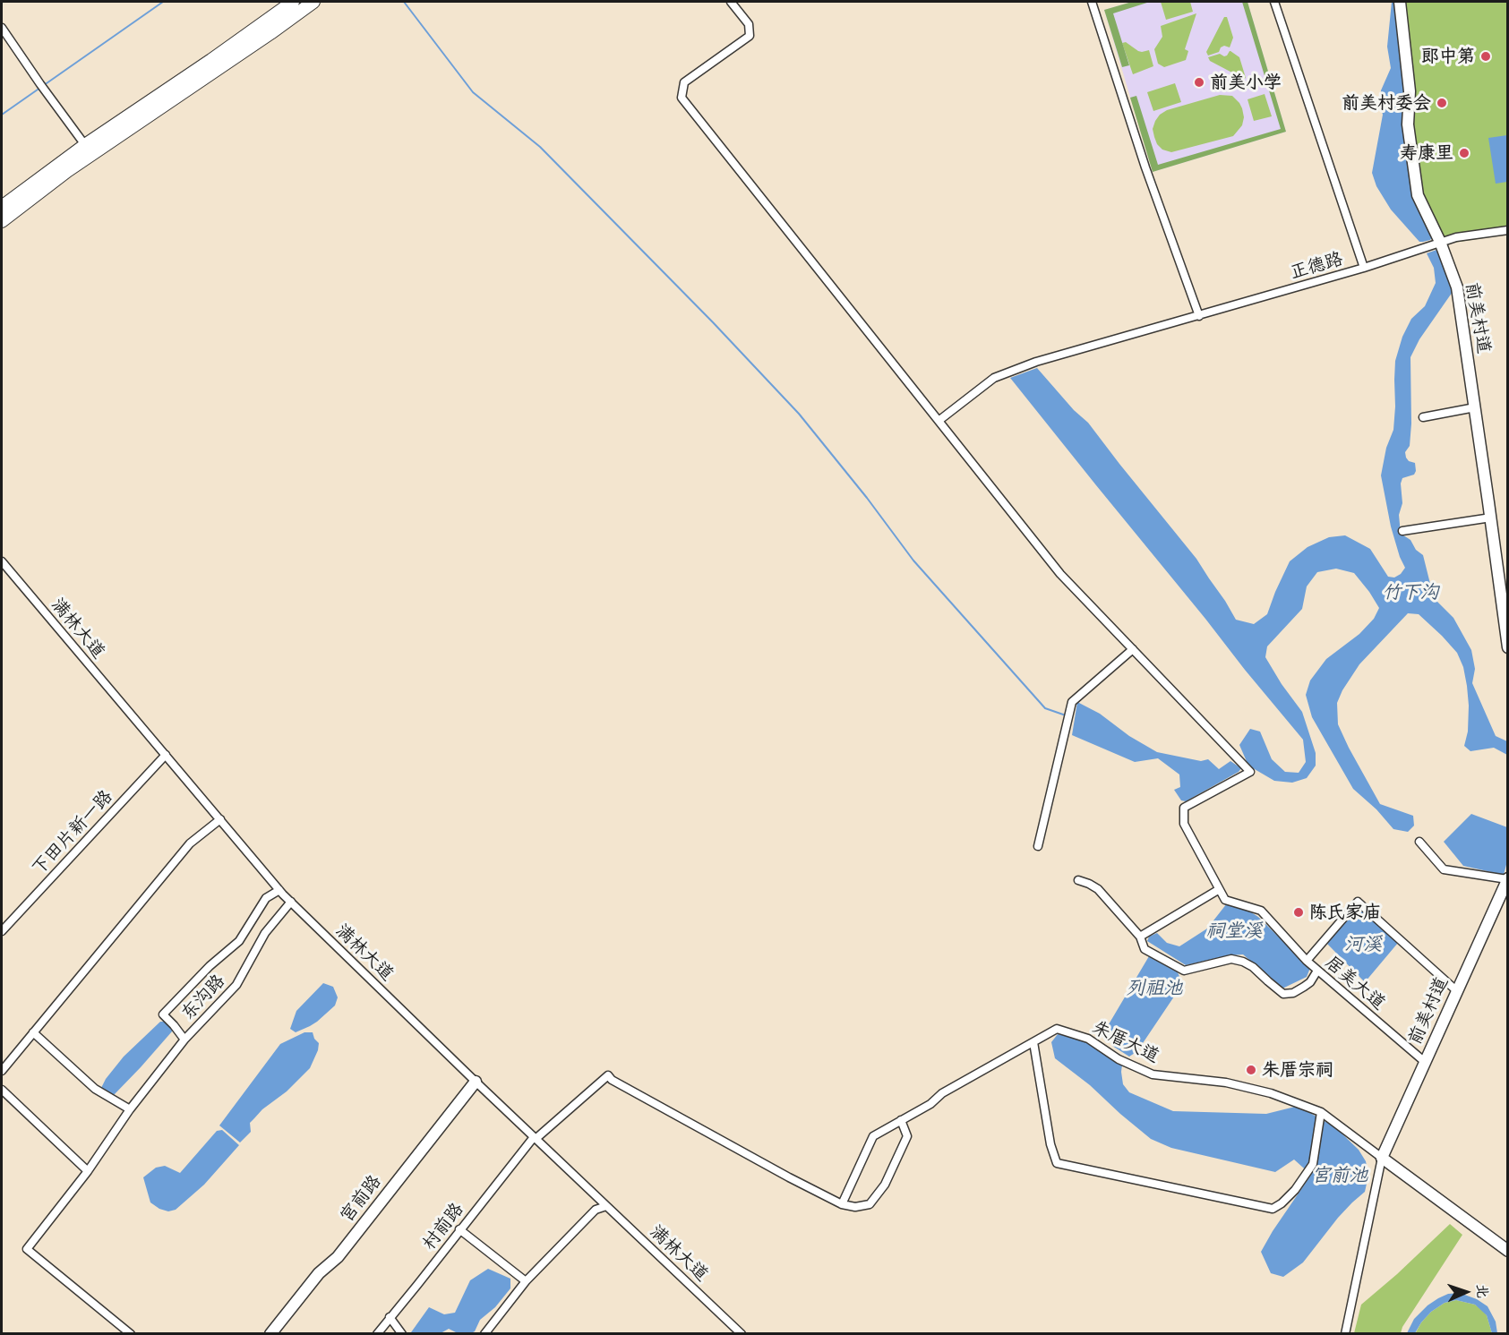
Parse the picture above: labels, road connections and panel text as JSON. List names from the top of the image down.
{
  "streets": {
    "street": [
      "正德路",
      "前美村道",
      "满林大道",
      "下田片新一路",
      "居美大道",
      "东沟路",
      "朱厝大道",
      "宫前路",
      "村前路"
    ]
  },
  "crossings": [
    ["正德路", "前美村道"],
    ["前美村道", "居美大道"],
    ["前美村道", "朱厝大道"],
    ["满林大道", "下田片新一路"],
    ["满林大道", "东沟路"],
    ["满林大道", "宫前路"],
    ["满林大道", "村前路"],
    ["朱厝大道", "村前路"]
  ],
  "water": [
    "竹下沟",
    "祠堂溪",
    "河溪",
    "列祖池",
    "宫前池"
  ],
  "places": [
    "郎中第",
    "前美小学",
    "前美村委会",
    "寿康里",
    "陈氏家庙",
    "朱厝宗祠"
  ],
  "north": "right"
}
